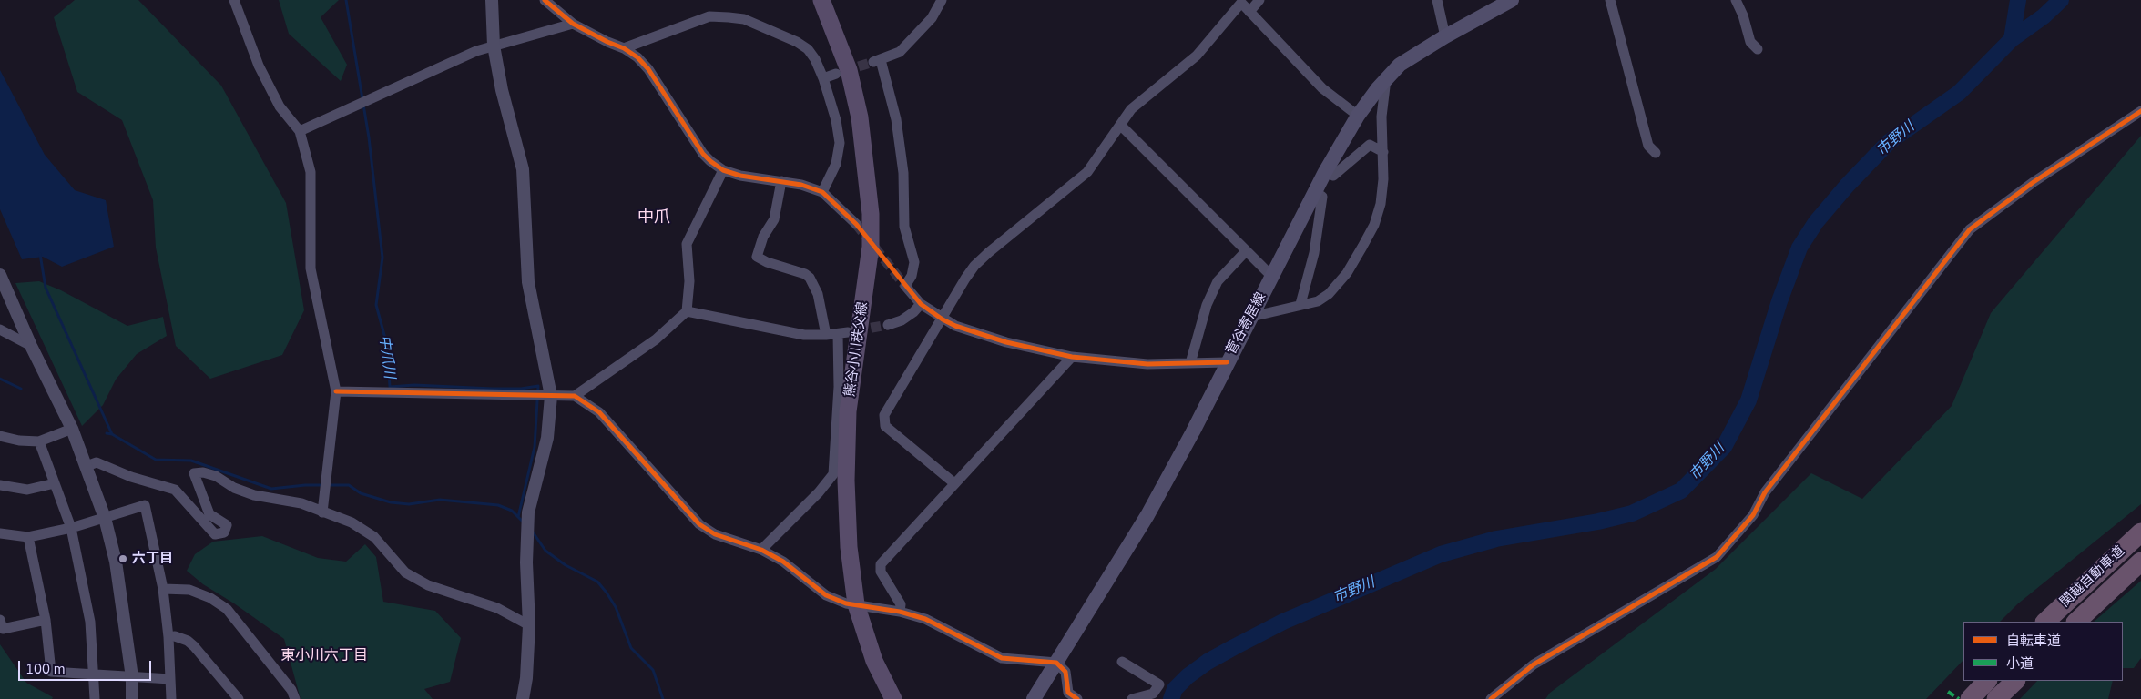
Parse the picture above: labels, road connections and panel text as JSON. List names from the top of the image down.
{
  "streets": {
    "highway": ["関越自動車道"],
    "main road": ["菅谷寄居線", "熊谷小川秩父線"]
  },
  "districts": ["中爪", "東小川六丁目"],
  "water": ["市野川", "中爪川"],
  "places": ["六丁目"],
  "legend": ["自転車道", "小道"],
  "scale_bar": "100 m"
}
